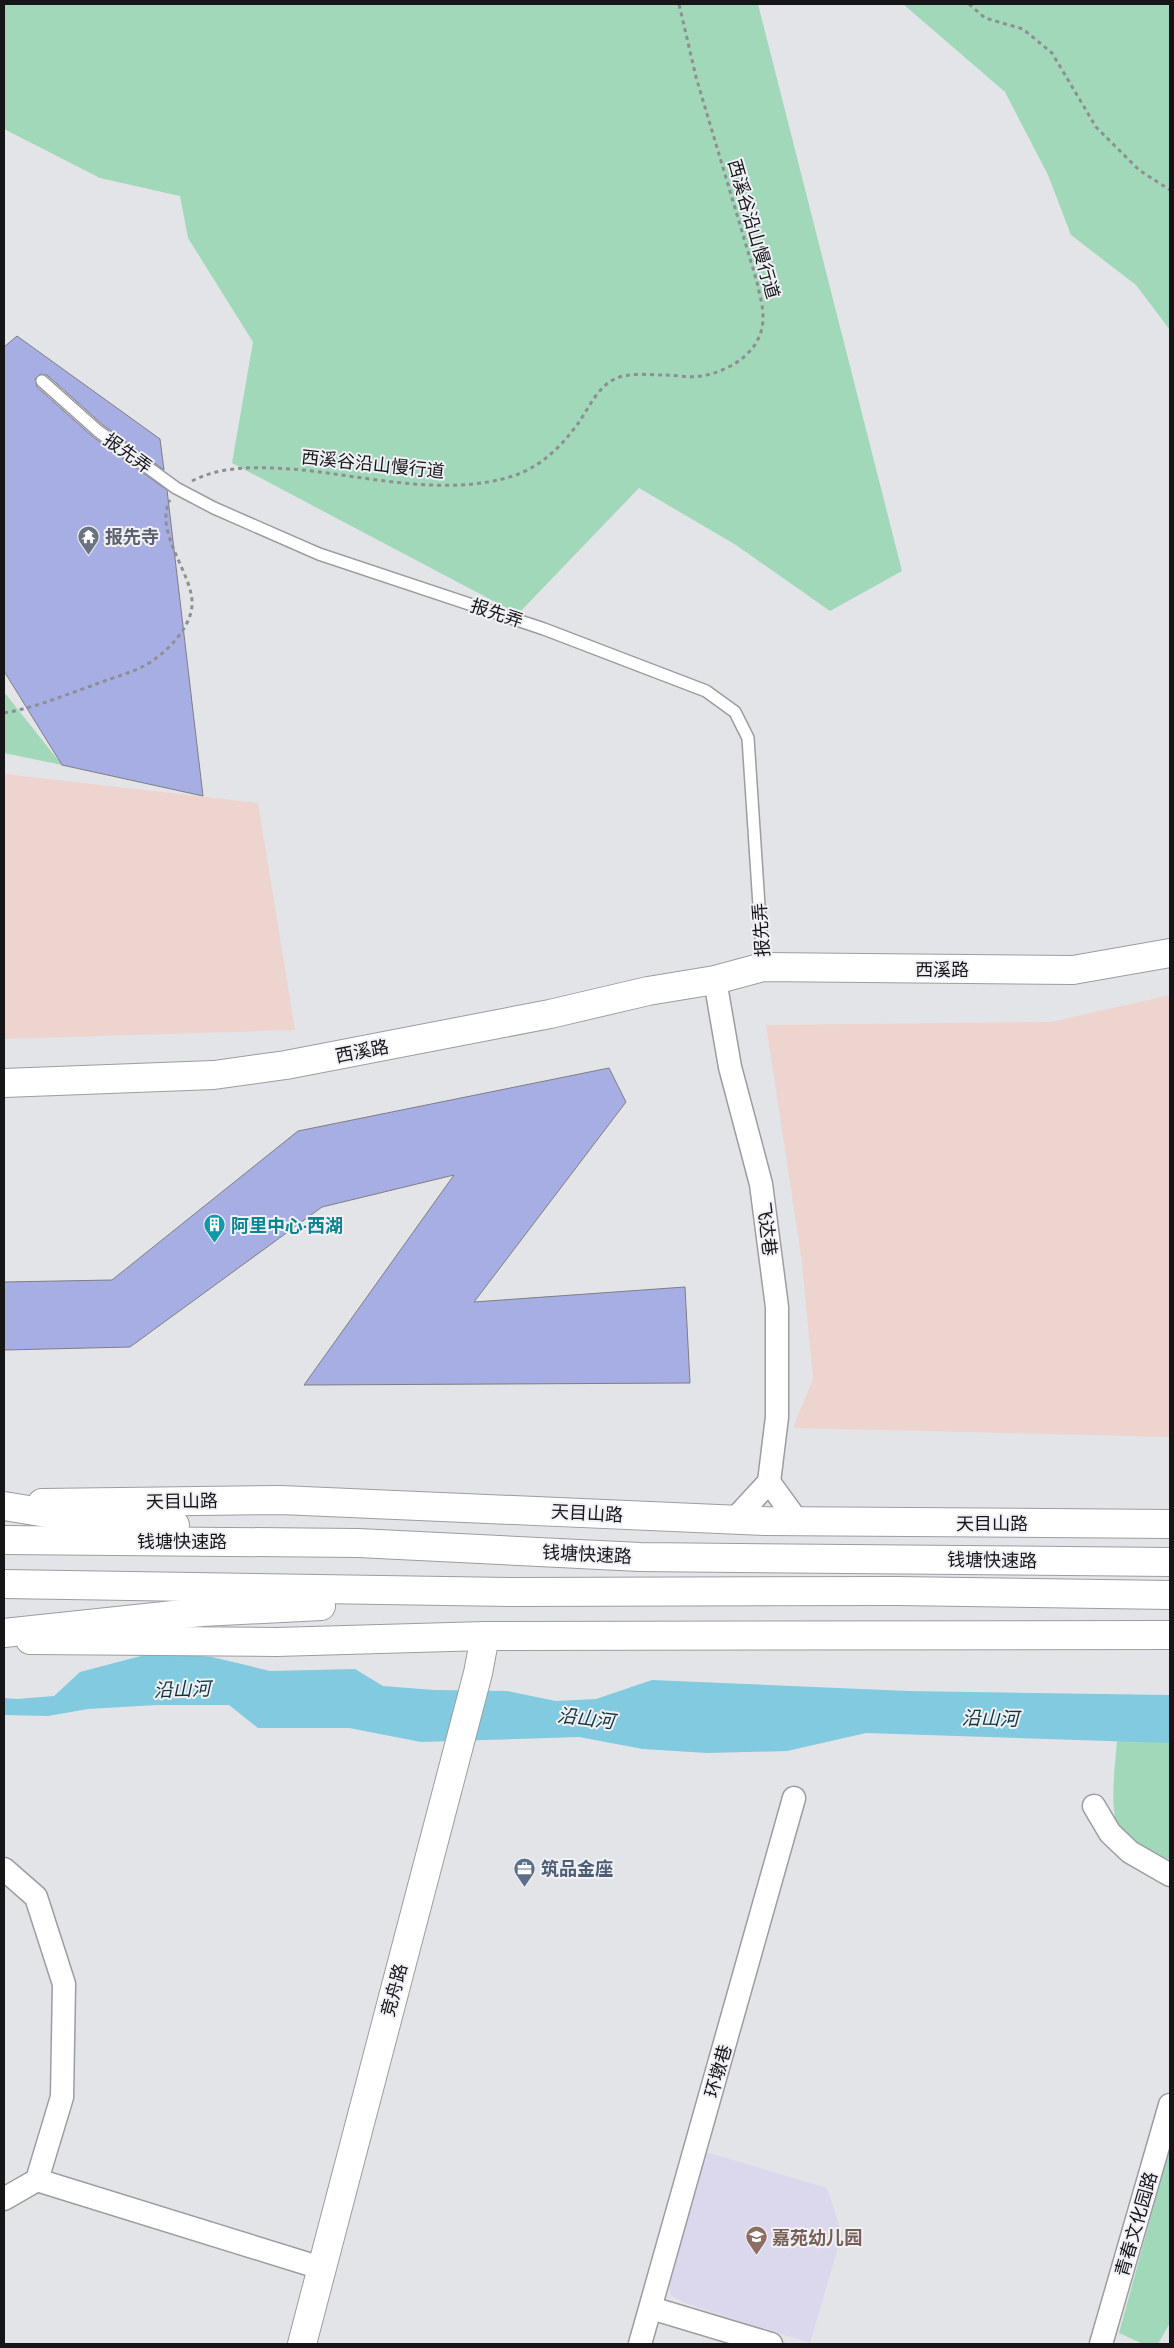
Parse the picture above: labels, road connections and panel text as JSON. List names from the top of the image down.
{
  "streets": {
    "main road": [
      "西溪路",
      "天目山路",
      "钱塘快速路",
      "竞舟路"
    ],
    "street": ["飞达巷", "环墩巷", "青春文化园路"],
    "lane": ["报先弄"],
    "path": ["西溪谷沿山慢行道"]
  },
  "crossings": [
    ["西溪谷沿山慢行道", "报先弄"],
    ["报先弄", "西溪路"],
    ["西溪路", "飞达巷"]
  ],
  "water": ["沿山河"],
  "places": {
    "temple": ["报先寺"],
    "building": ["阿里中心·西湖"],
    "office": ["筑品金座"],
    "school or university": ["嘉苑幼儿园"]
  }
}
